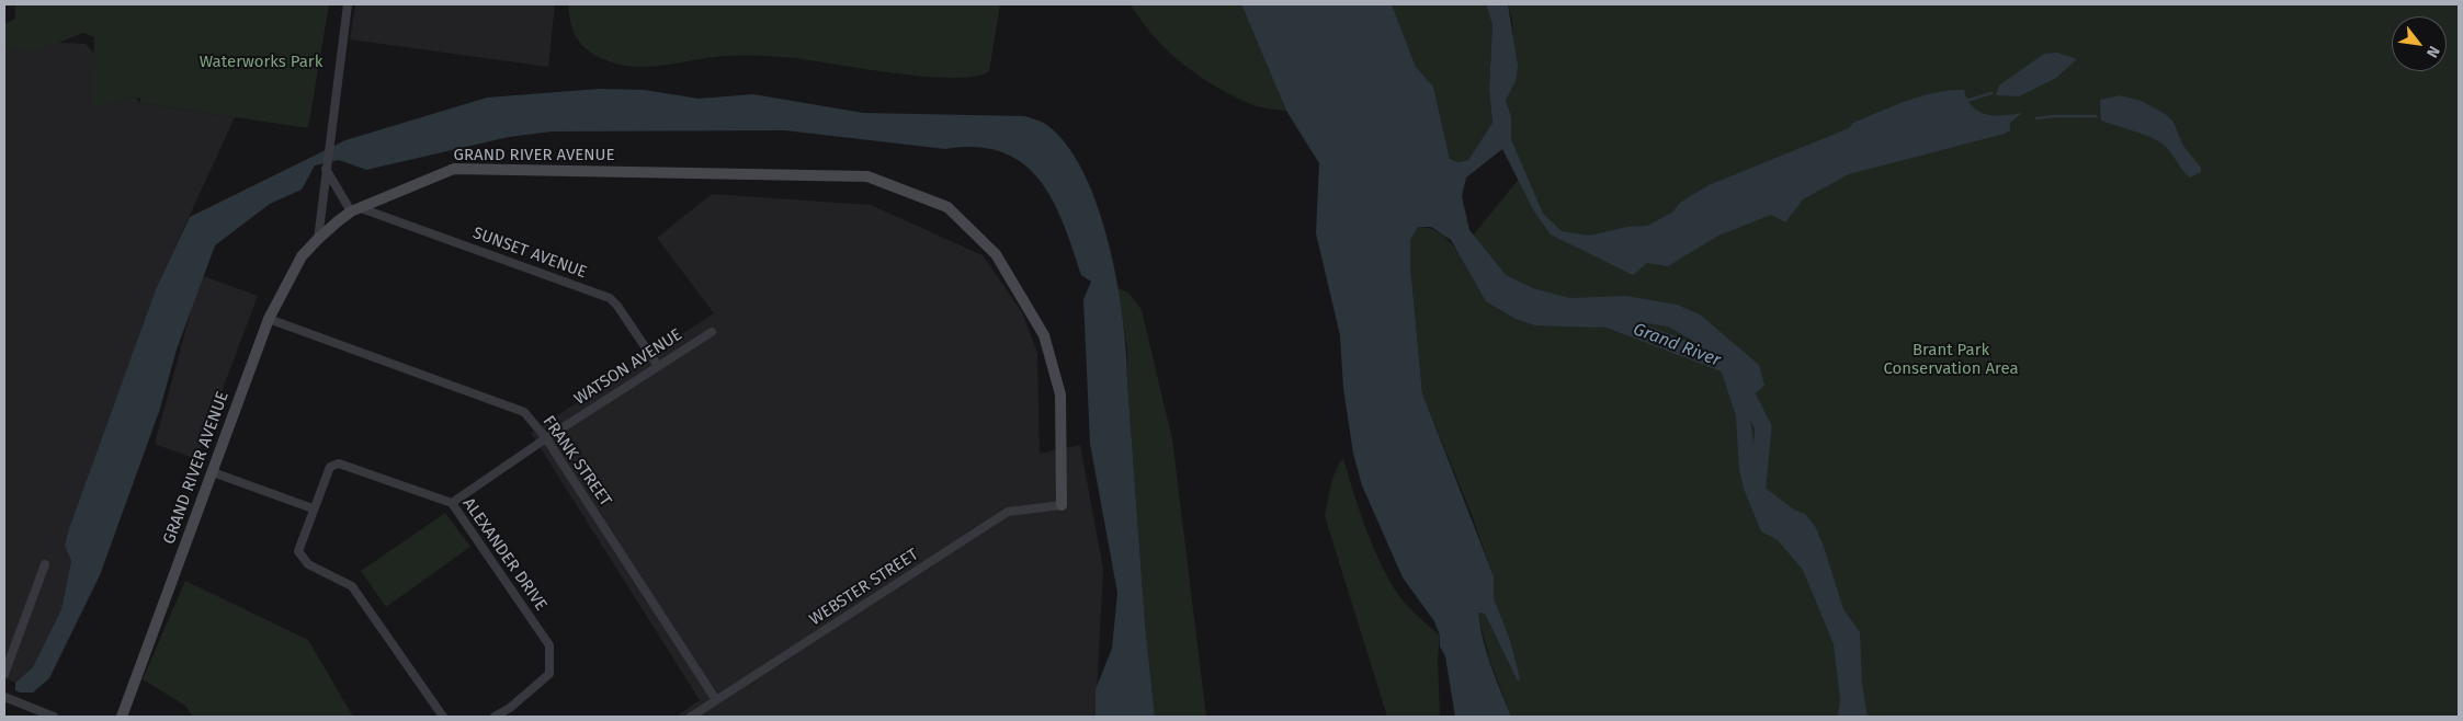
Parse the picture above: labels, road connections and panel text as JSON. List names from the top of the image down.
{
  "streets": {
    "street": [
      "GRAND RIVER AVENUE",
      "SUNSET AVENUE",
      "WATSON AVENUE",
      "FRANK STREET",
      "ALEXANDER DRIVE",
      "WEBSTER STREET"
    ]
  },
  "crossings": [
    ["GRAND RIVER AVENUE", "SUNSET AVENUE"],
    ["GRAND RIVER AVENUE", "FRANK STREET"],
    ["GRAND RIVER AVENUE", "WEBSTER STREET"],
    ["SUNSET AVENUE", "WATSON AVENUE"],
    ["WATSON AVENUE", "FRANK STREET"],
    ["WATSON AVENUE", "ALEXANDER DRIVE"],
    ["FRANK STREET", "WEBSTER STREET"]
  ],
  "water": ["Grand River"],
  "parks": ["Waterworks Park", "Brant Park Conservation Area"],
  "north": "bottom right"
}
